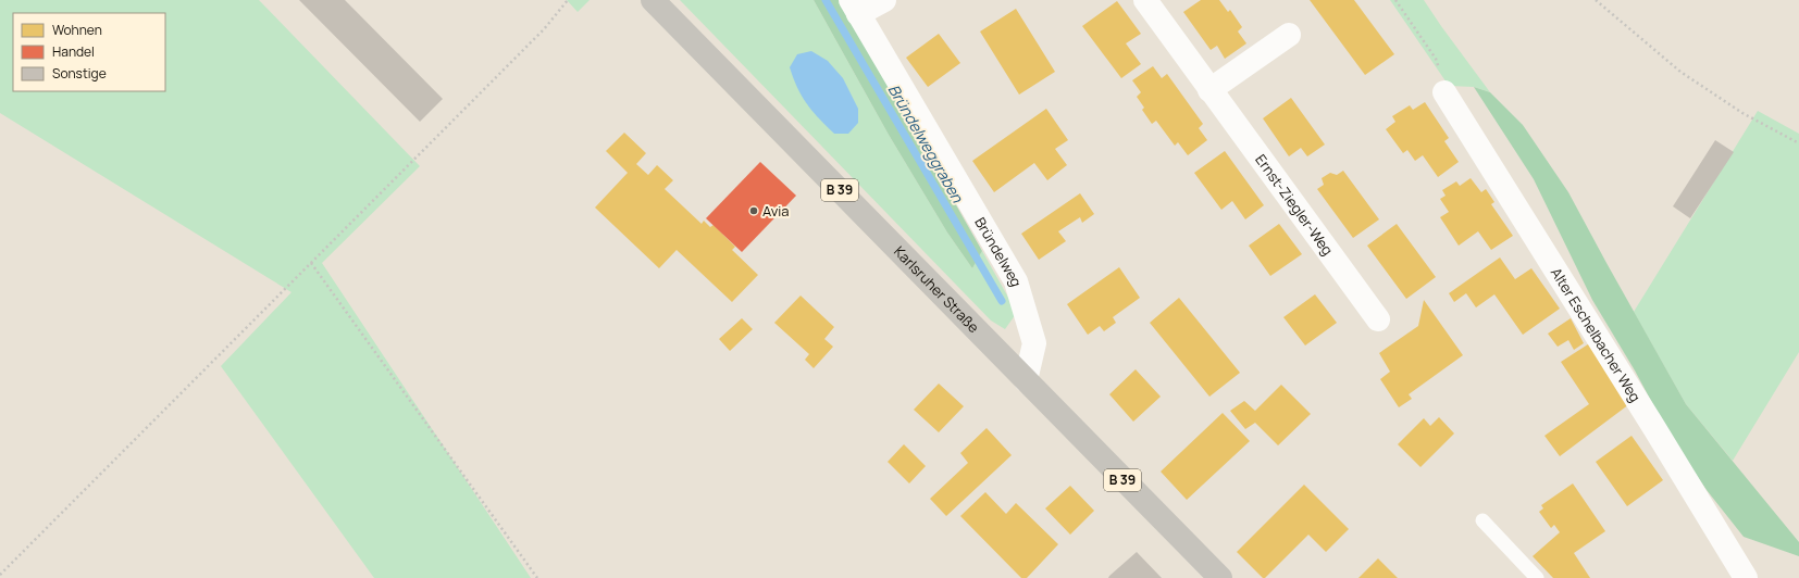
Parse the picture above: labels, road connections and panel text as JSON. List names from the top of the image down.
{
  "streets": {
    "main road": ["B 39", "Karlsruher Straße"],
    "street": ["Ernst-Ziegler-Weg", "Bründelweg", "Alter Eschelbacher Weg"]
  },
  "crossings": [
    ["Bründelweg", "Karlsruher Straße"]
  ],
  "water": ["Bründelweggraben"],
  "places": ["Avia"],
  "legend": ["Wohnen", "Handel", "Sonstige"]
}
